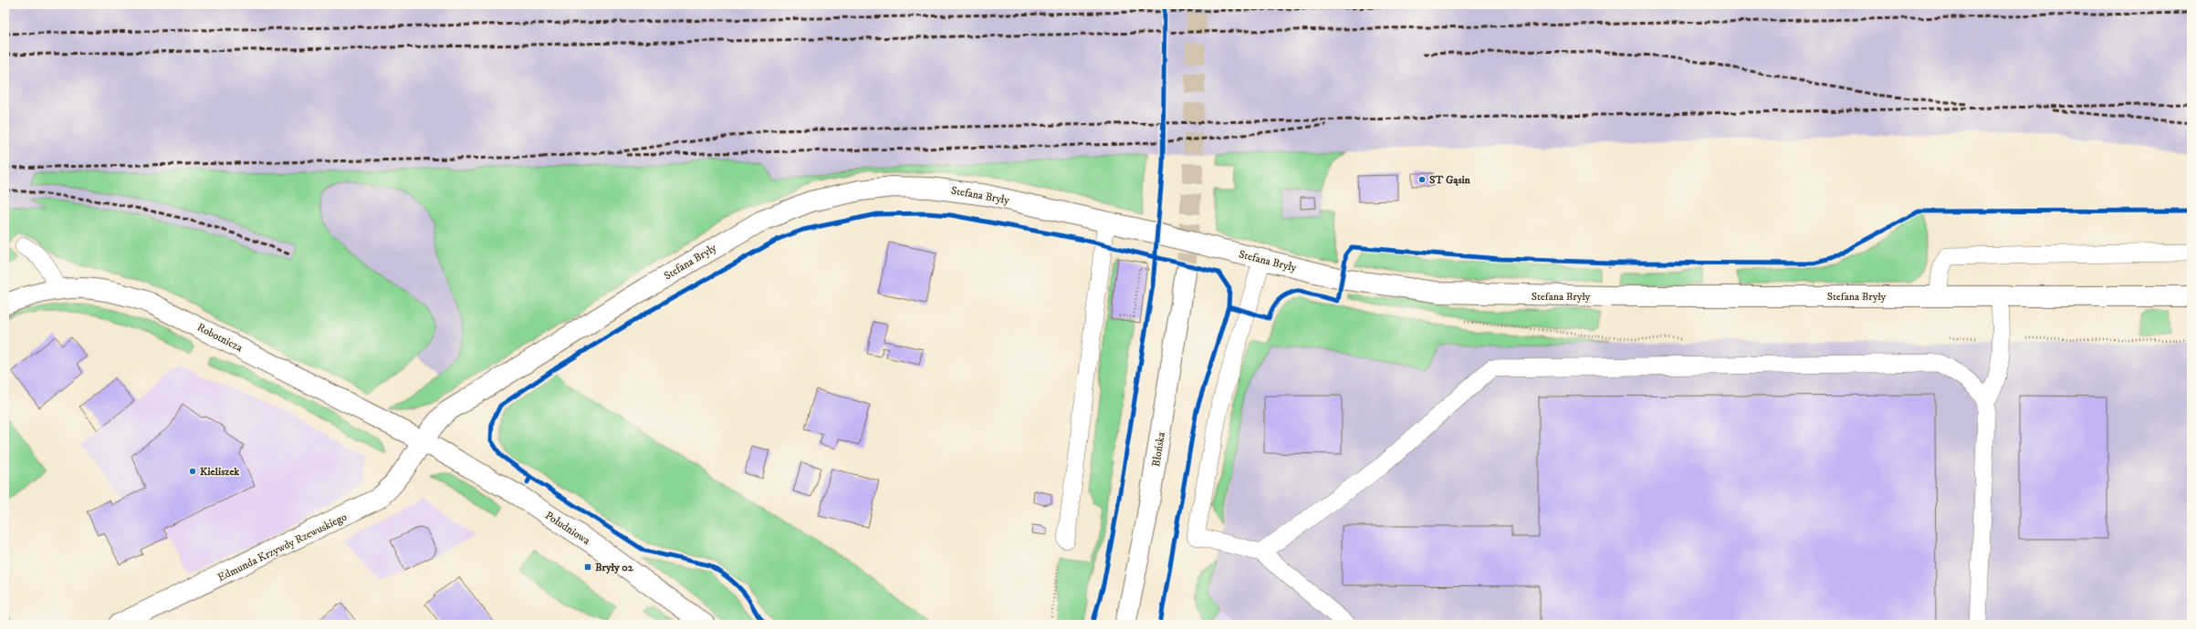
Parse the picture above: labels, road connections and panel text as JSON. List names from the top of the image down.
{
  "streets": {
    "street": [
      "Stefana Bryły",
      "Robotnicza",
      "Błońska",
      "Południowa",
      "Edmunda Krzywdy Rzewuskiego"
    ]
  },
  "crossings": [
    ["Stefana Bryły", "Robotnicza"],
    ["Stefana Bryły", "Południowa"],
    ["Stefana Bryły", "Edmunda Krzywdy Rzewuskiego"],
    ["Robotnicza", "Południowa"],
    ["Robotnicza", "Edmunda Krzywdy Rzewuskiego"],
    ["Południowa", "Edmunda Krzywdy Rzewuskiego"]
  ],
  "places": {
    "other": ["ST Gąsin", "Kieliszek"],
    "transit": ["Bryły 02"]
  }
}
